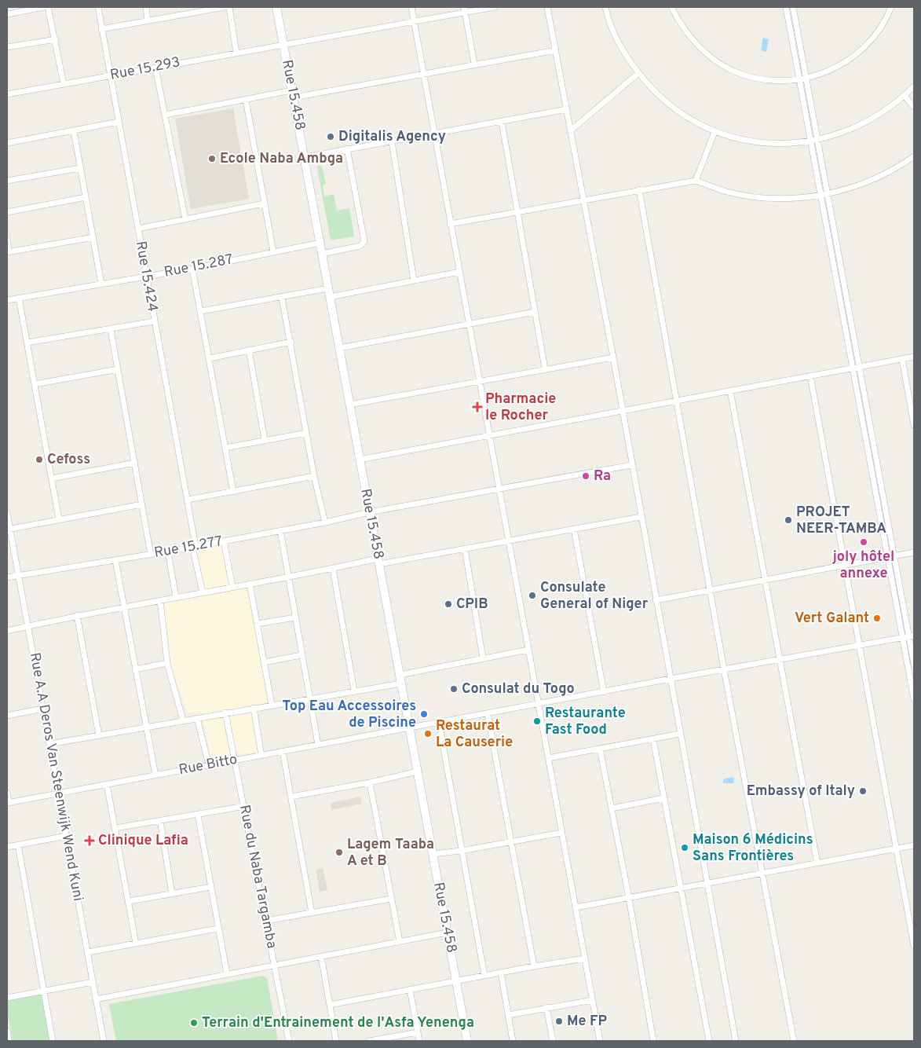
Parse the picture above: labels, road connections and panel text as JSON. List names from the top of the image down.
{
  "streets": {
    "main road": ["Rue 15.458"],
    "street": [
      "Rue 15.293",
      "Rue 15.287",
      "Rue 15.424",
      "Rue 15.277",
      "Rue Bitto",
      "Rue A.A Deros Van Steenwijk Wend Kuni",
      "Rue du Naba Targamba"
    ]
  },
  "crossings": [
    ["Rue 15.293", "Rue 15.458"],
    ["Rue 15.293", "Rue 15.424"],
    ["Rue 15.458", "Rue 15.287"],
    ["Rue 15.458", "Rue 15.277"],
    ["Rue 15.458", "Rue Bitto"],
    ["Rue 15.287", "Rue 15.424"],
    ["Rue 15.424", "Rue 15.277"],
    ["Rue 15.277", "Rue A.A Deros Van Steenwijk Wend Kuni"],
    ["Rue Bitto", "Rue A.A Deros Van Steenwijk Wend Kuni"],
    ["Rue Bitto", "Rue du Naba Targamba"]
  ],
  "places": {
    "other": [
      "Digitalis Agency",
      "Ecole Naba Ambga",
      "Cefoss",
      "Ra",
      "PROJET NEER-TAMBA",
      "joly hôtel annexe",
      "Consulate General of Niger",
      "CPIB",
      "Vert Galant",
      "Consulat du Togo",
      "Top Eau Accessoires de Piscine",
      "Restaurante Fast Food",
      "Restaurat La Causerie",
      "Embassy of Italy",
      "Maison 6 Médicins Sans Frontières",
      "Lagem Taaba A et B",
      "Me FP",
      "Terrain d'Entrainement de l'Asfa Yenenga"
    ],
    "health": ["Pharmacie le Rocher", "Clinique Lafia"]
  }
}
